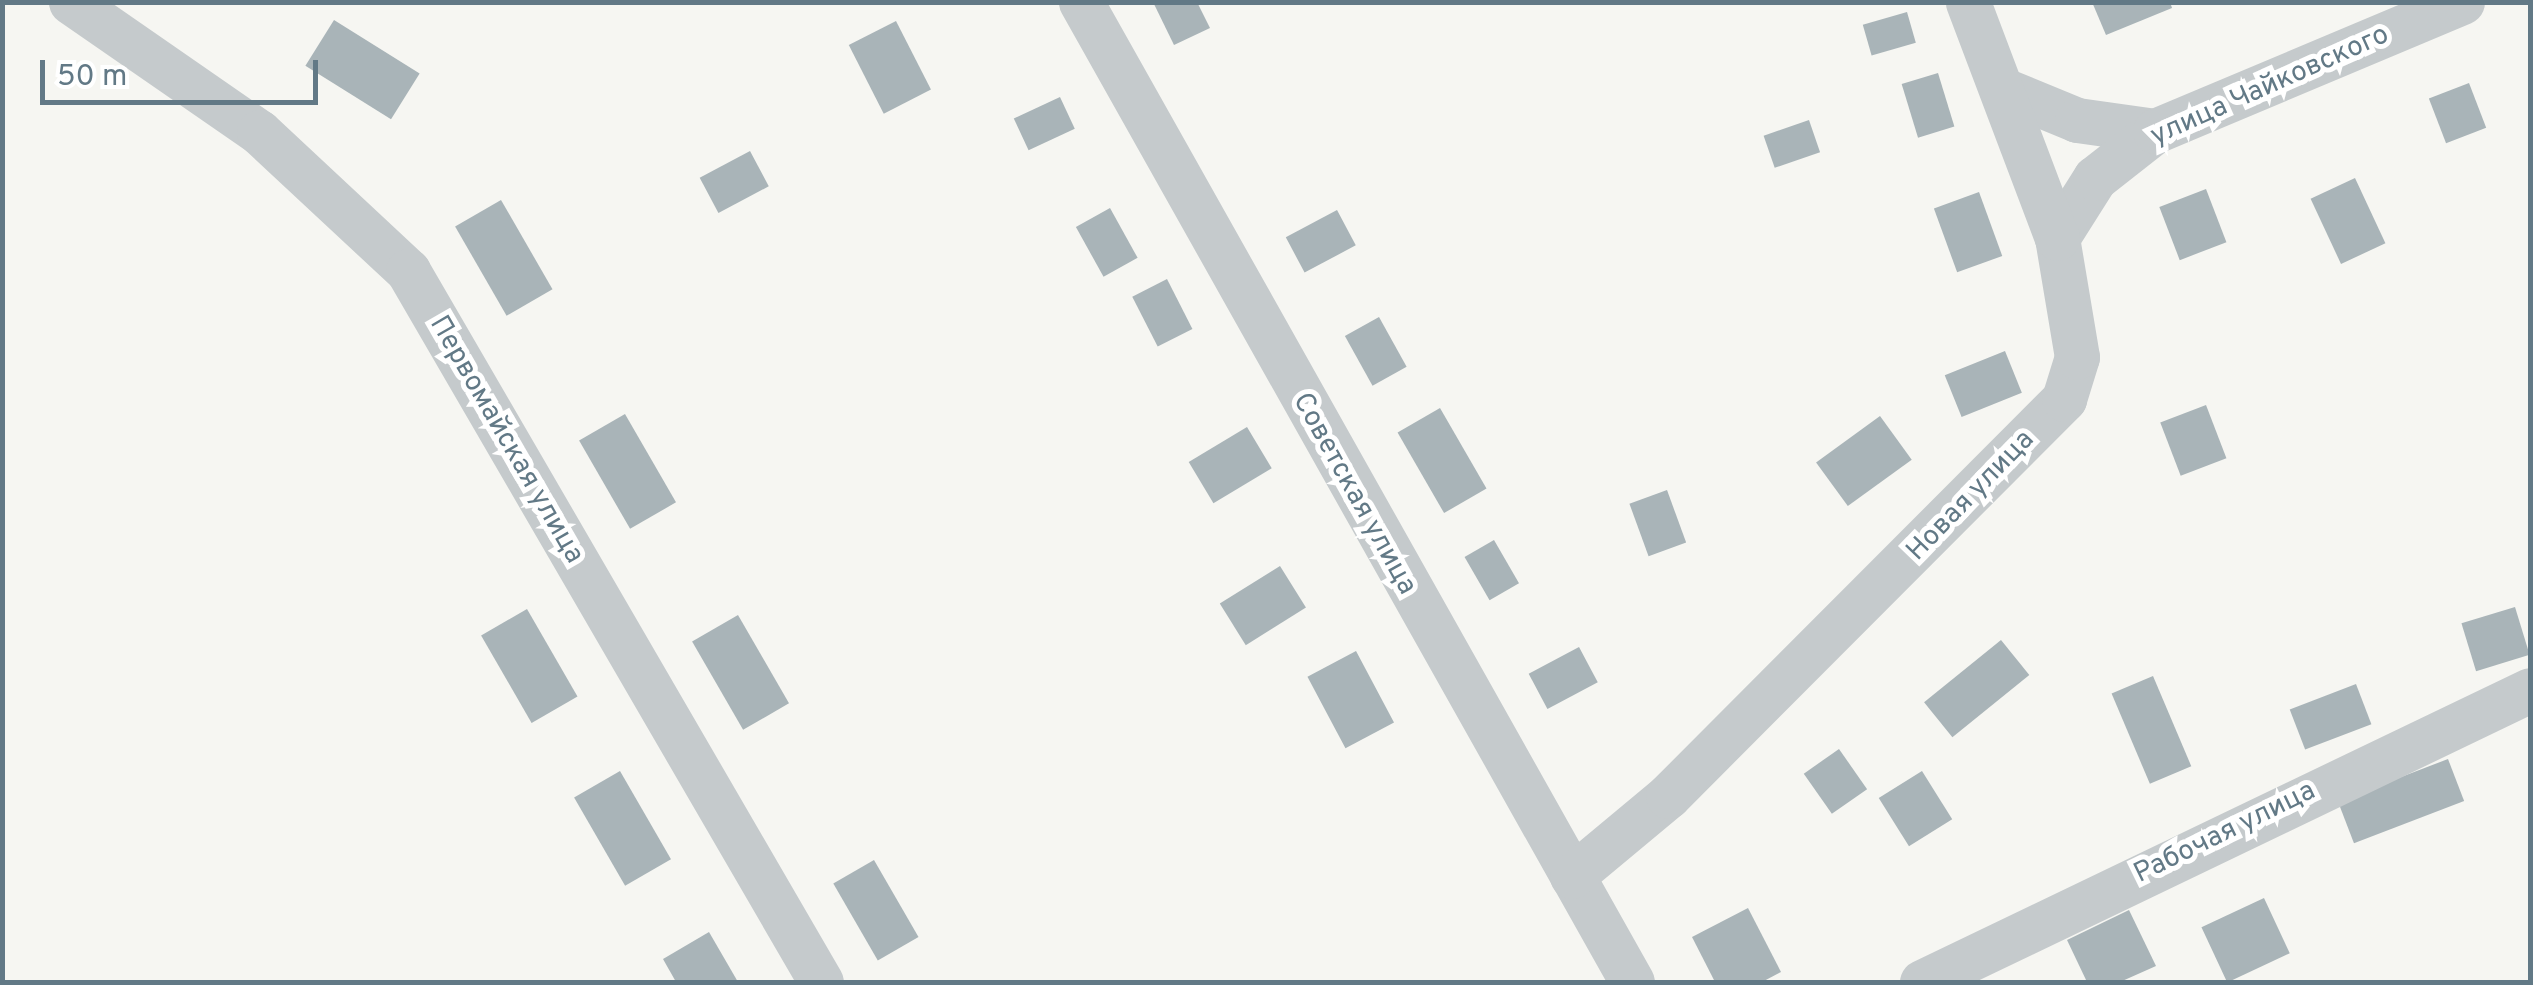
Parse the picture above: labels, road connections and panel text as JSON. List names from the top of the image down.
{
  "streets": {
    "street": [
      "улица Чайковского",
      "Первомайская улица",
      "Советская улица",
      "Новая улица",
      "Рабочая улица"
    ]
  },
  "crossings": [
    ["улица Чайковского", "Новая улица"],
    ["Советская улица", "Новая улица"]
  ],
  "scale_bar": "50 m"
}
